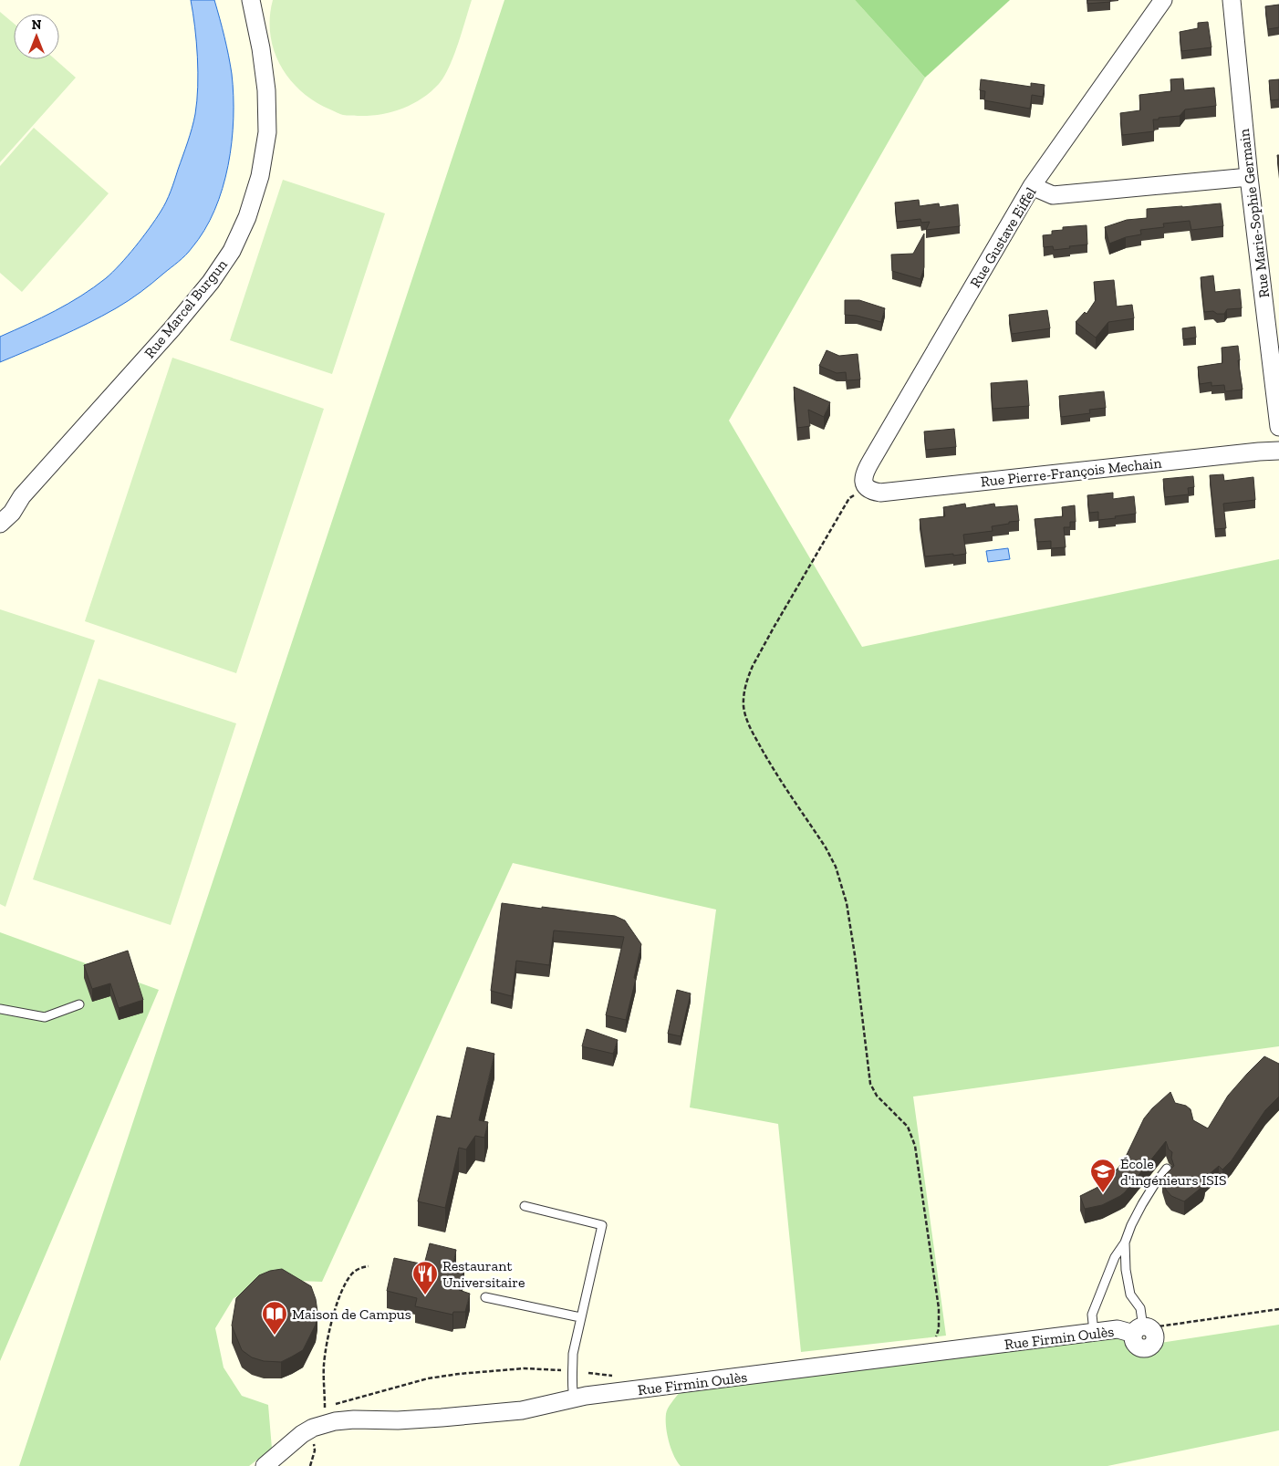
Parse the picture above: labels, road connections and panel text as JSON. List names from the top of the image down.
{
  "streets": {
    "street": [
      "Rue Marie-Sophie Germain",
      "Rue Gustave Eiffel",
      "Rue Marcel Burgun",
      "Rue Pierre-François Mechain",
      "Rue Firmin Oulès"
    ]
  },
  "crossings": [
    ["Rue Gustave Eiffel", "Rue Pierre-François Mechain"]
  ],
  "places": {
    "school or university": ["École d'ingénieurs ISIS"],
    "restaurant": ["Restaurant Universitaire"],
    "library": ["Maison de Campus"]
  },
  "north": "top"
}
